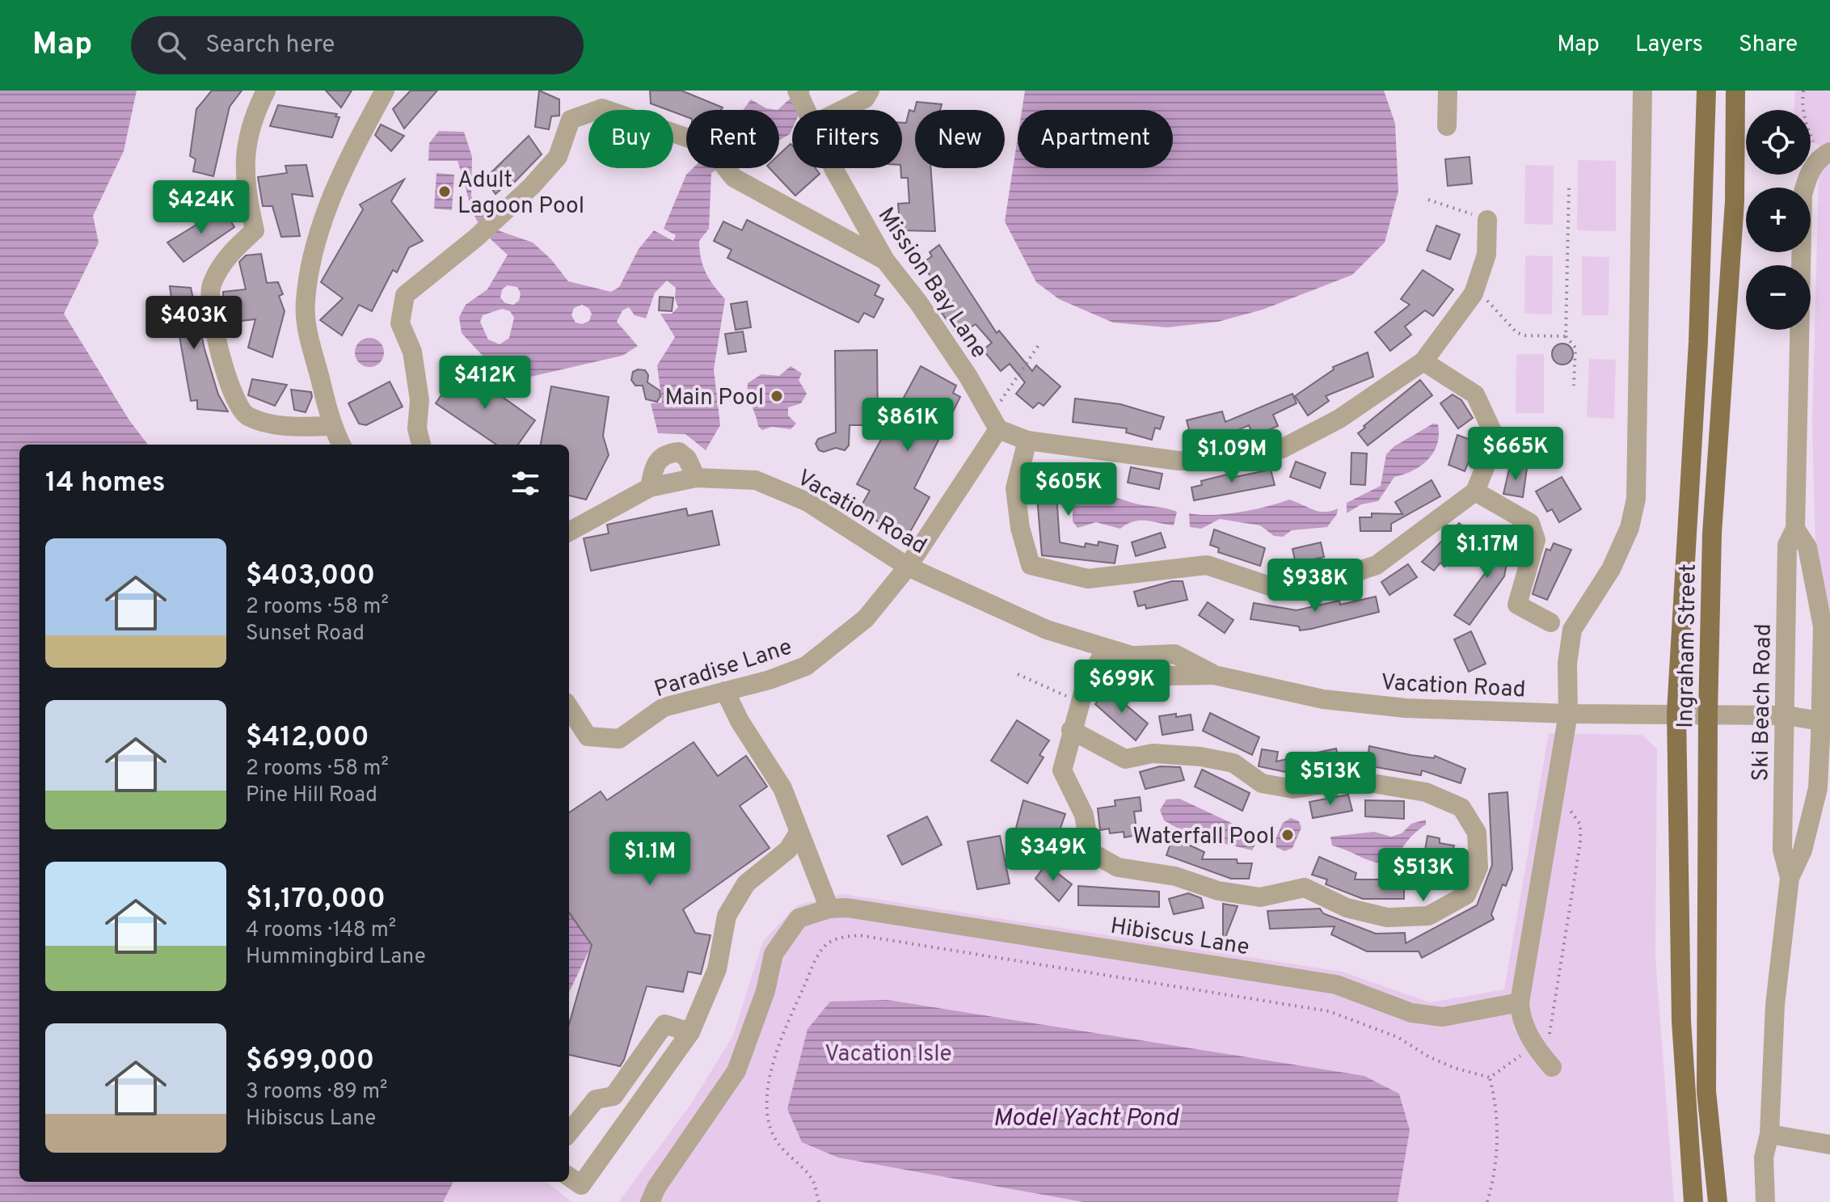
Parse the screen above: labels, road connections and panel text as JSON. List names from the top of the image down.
{
  "streets": {
    "main road": ["Ingraham Street"],
    "street": [
      "Mission Bay Lane",
      "Vacation Road",
      "Paradise Lane",
      "Ski Beach Road",
      "Hibiscus Lane"
    ]
  },
  "crossings": [
    ["Mission Bay Lane", "Paradise Lane"],
    ["Vacation Road", "Ingraham Street"],
    ["Vacation Road", "Paradise Lane"],
    ["Vacation Road", "Ski Beach Road"]
  ],
  "water": ["Model Yacht Pond"],
  "parks": ["Vacation Isle"],
  "places": ["Adult Lagoon Pool", "Main Pool", "Waterfall Pool"],
  "page": {
    "header": "Map",
    "search": "Search here",
    "nav": ["Map", "Layers", "Share"],
    "map_buttons": ["+", "−"],
    "chip": [
      "Buy",
      "Rent",
      "Filters",
      "New",
      "Apartment"
    ],
    "price": [
      "$424K",
      "$403K",
      "$412K",
      "$861K",
      "$665K",
      "$1.09M",
      "$605K",
      "$1.17M",
      "$938K",
      "$699K",
      "$513K",
      "$349K",
      "$1.1M",
      "$513K"
    ],
    "heading": "14 homes",
    "list": [
      {
        "name": "$403,000",
        "note": "2 rooms · 58 m² · Sunset Road"
      },
      {
        "name": "$412,000",
        "note": "2 rooms · 58 m² · Pine Hill Road"
      },
      {
        "name": "$1,170,000",
        "note": "4 rooms · 148 m² · Hummingbird Lane"
      },
      {
        "name": "$699,000",
        "note": "3 rooms · 89 m² · Hibiscus Lane"
      }
    ]
  }
}
